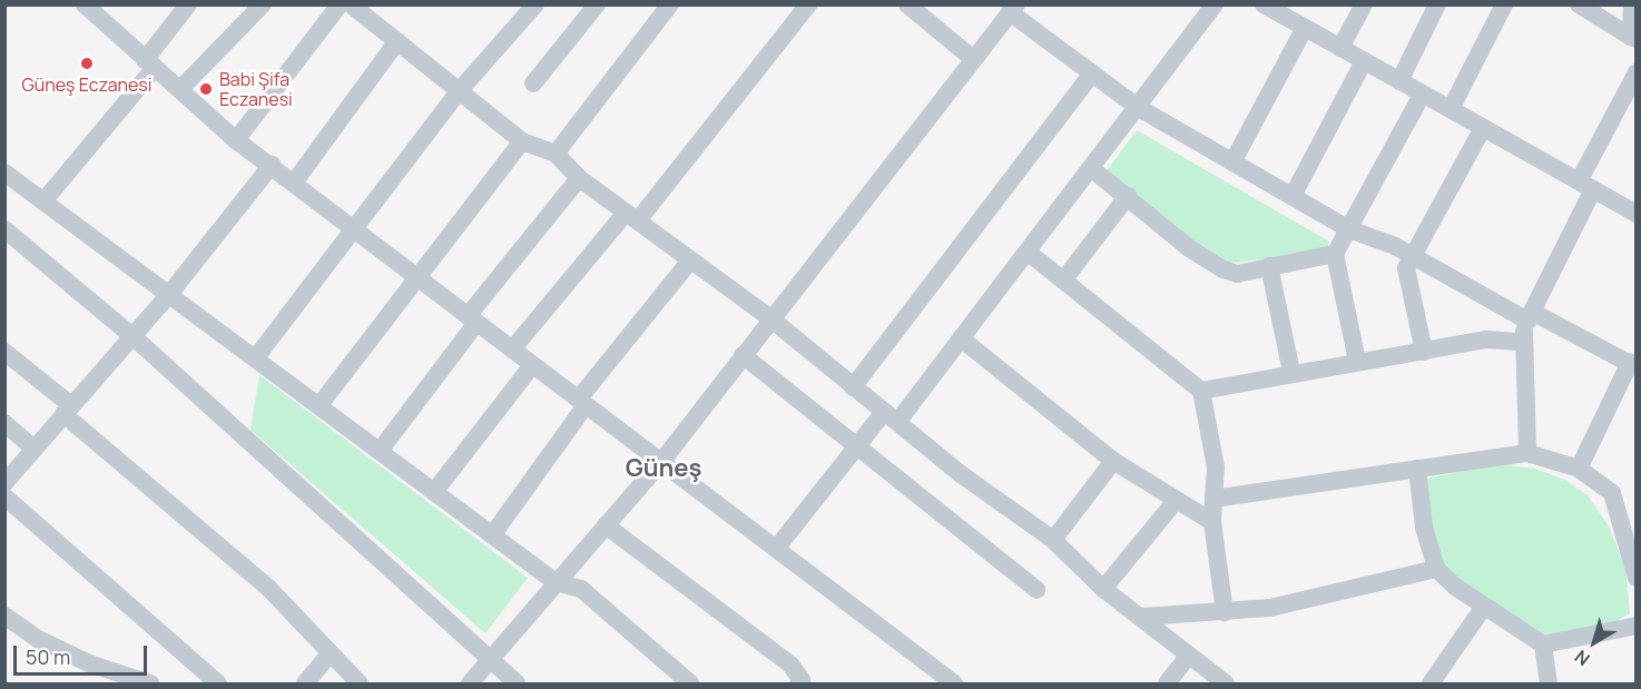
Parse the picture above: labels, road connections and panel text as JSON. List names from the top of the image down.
{
  "districts": ["Güneş"],
  "places": ["Güneş Eczanesi", "Babi Şifa Eczanesi"],
  "scale_bar": "50 m",
  "north": "bottom left"
}
